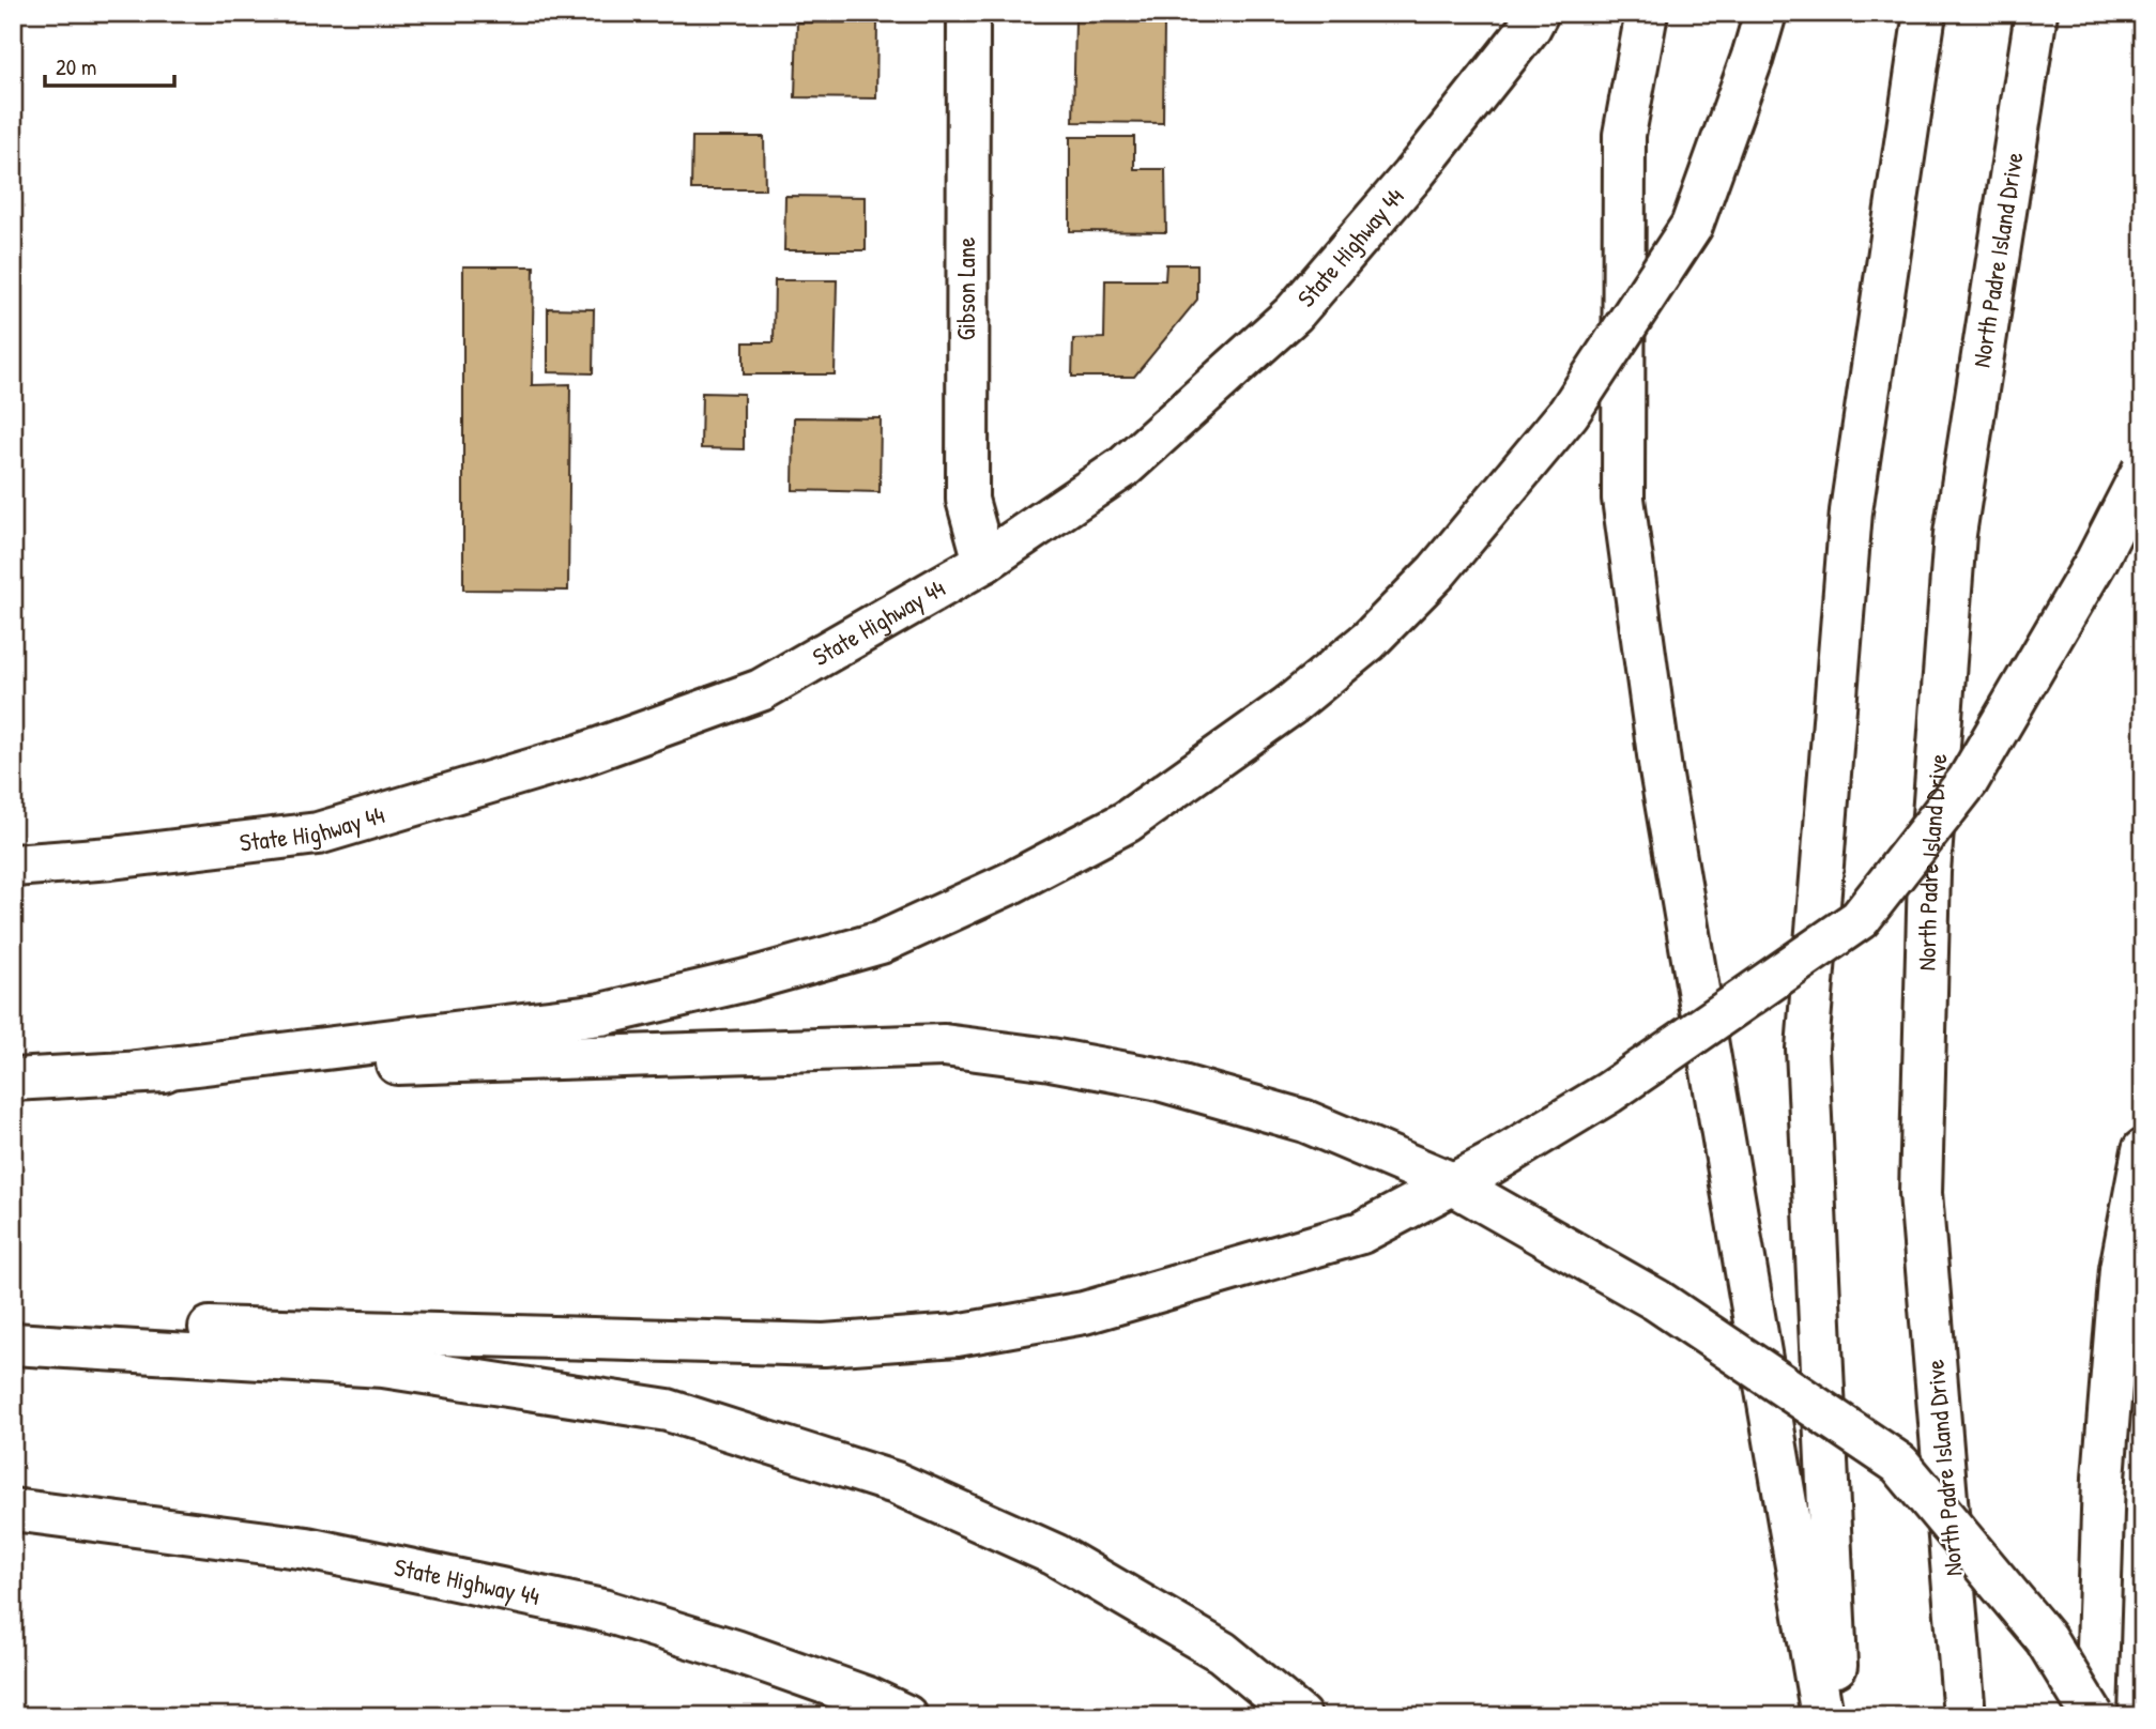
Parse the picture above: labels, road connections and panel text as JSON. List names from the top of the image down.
{
  "streets": {
    "main road": ["State Highway 44", "North Padre Island Drive", "Gibson Lane"]
  },
  "crossings": [
    ["State Highway 44", "Gibson Lane"]
  ],
  "scale_bar": "20 m"
}
